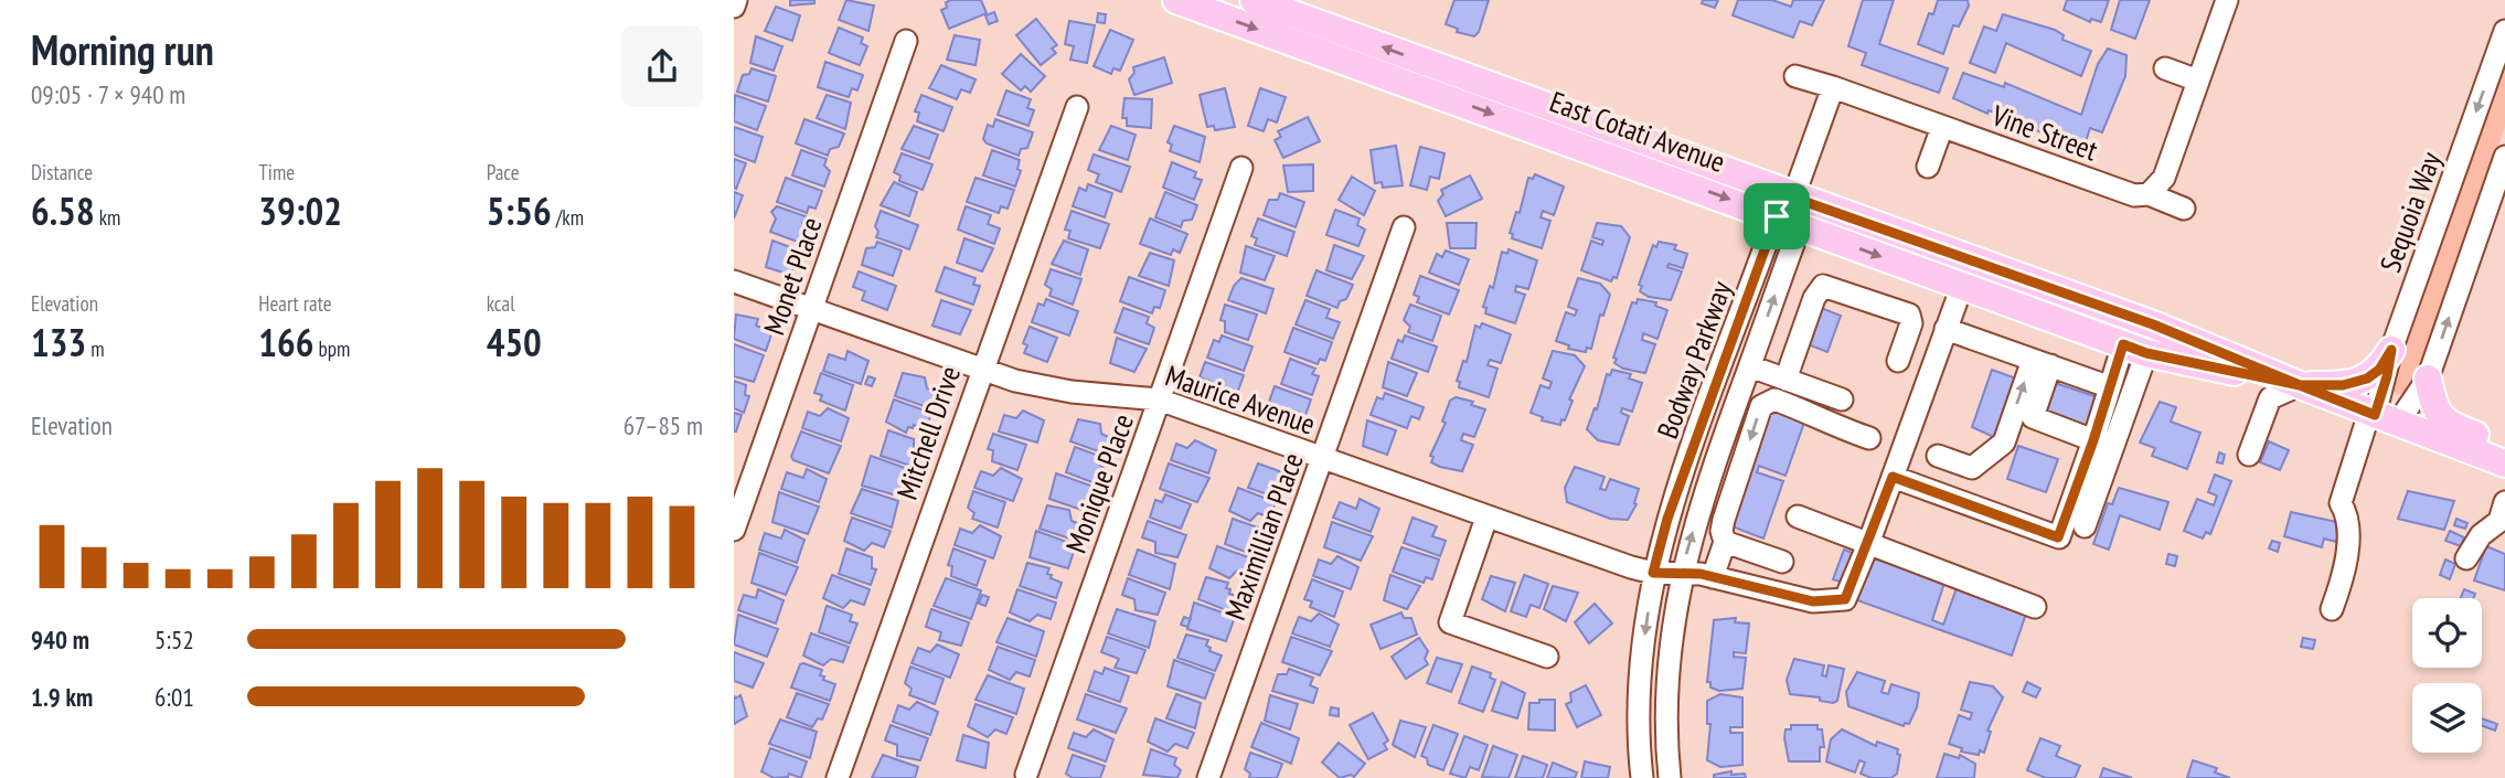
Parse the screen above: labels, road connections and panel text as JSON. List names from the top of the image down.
{
  "streets": {
    "main road": ["East Cotati Avenue"],
    "street": [
      "Vine Street",
      "Sequoia Way",
      "Monet Place",
      "Bodway Parkway",
      "Maurice Avenue",
      "Mitchell Drive",
      "Monique Place",
      "Maximillian Place"
    ]
  },
  "crossings": [
    ["East Cotati Avenue", "Sequoia Way"],
    ["East Cotati Avenue", "Bodway Parkway"],
    ["Monet Place", "Maurice Avenue"],
    ["Bodway Parkway", "Maurice Avenue"],
    ["Maurice Avenue", "Mitchell Drive"],
    ["Maurice Avenue", "Monique Place"],
    ["Maurice Avenue", "Maximillian Place"]
  ],
  "page": {
    "heading": ["Morning run", "09:05 · 7 × 940 m"],
    "stats": [
      ["Distance", "6.58 km"],
      ["Time", "39:02"],
      ["Pace", "5:56 /km"],
      ["Elevation", "133 m"],
      ["Heart rate", "166 bpm"],
      ["kcal", "450"]
    ],
    "chart": ["Elevation", "67–85 m"],
    "list": [
      {
        "name": "940 m",
        "note": "5:52"
      },
      {
        "name": "1.9 km",
        "note": "6:01"
      }
    ]
  }
}
